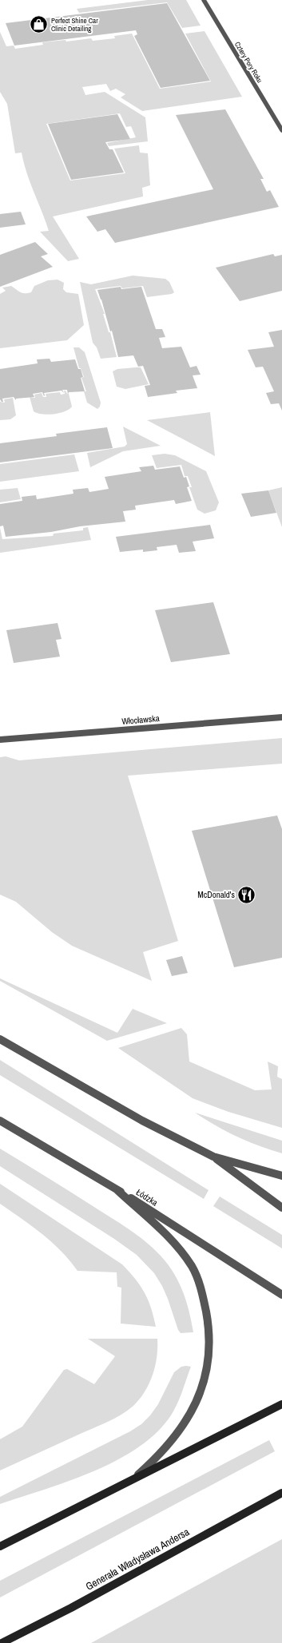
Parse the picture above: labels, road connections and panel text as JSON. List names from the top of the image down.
{
  "streets": {
    "main road": ["Generała Władysława Andersa"],
    "street": ["Cztery Pory Roku", "Włocławska", "Łódzka"]
  },
  "places": {
    "shop": ["Perfect Shine Car Clinic Detailing"],
    "restaurant": ["McDonald's"]
  }
}
